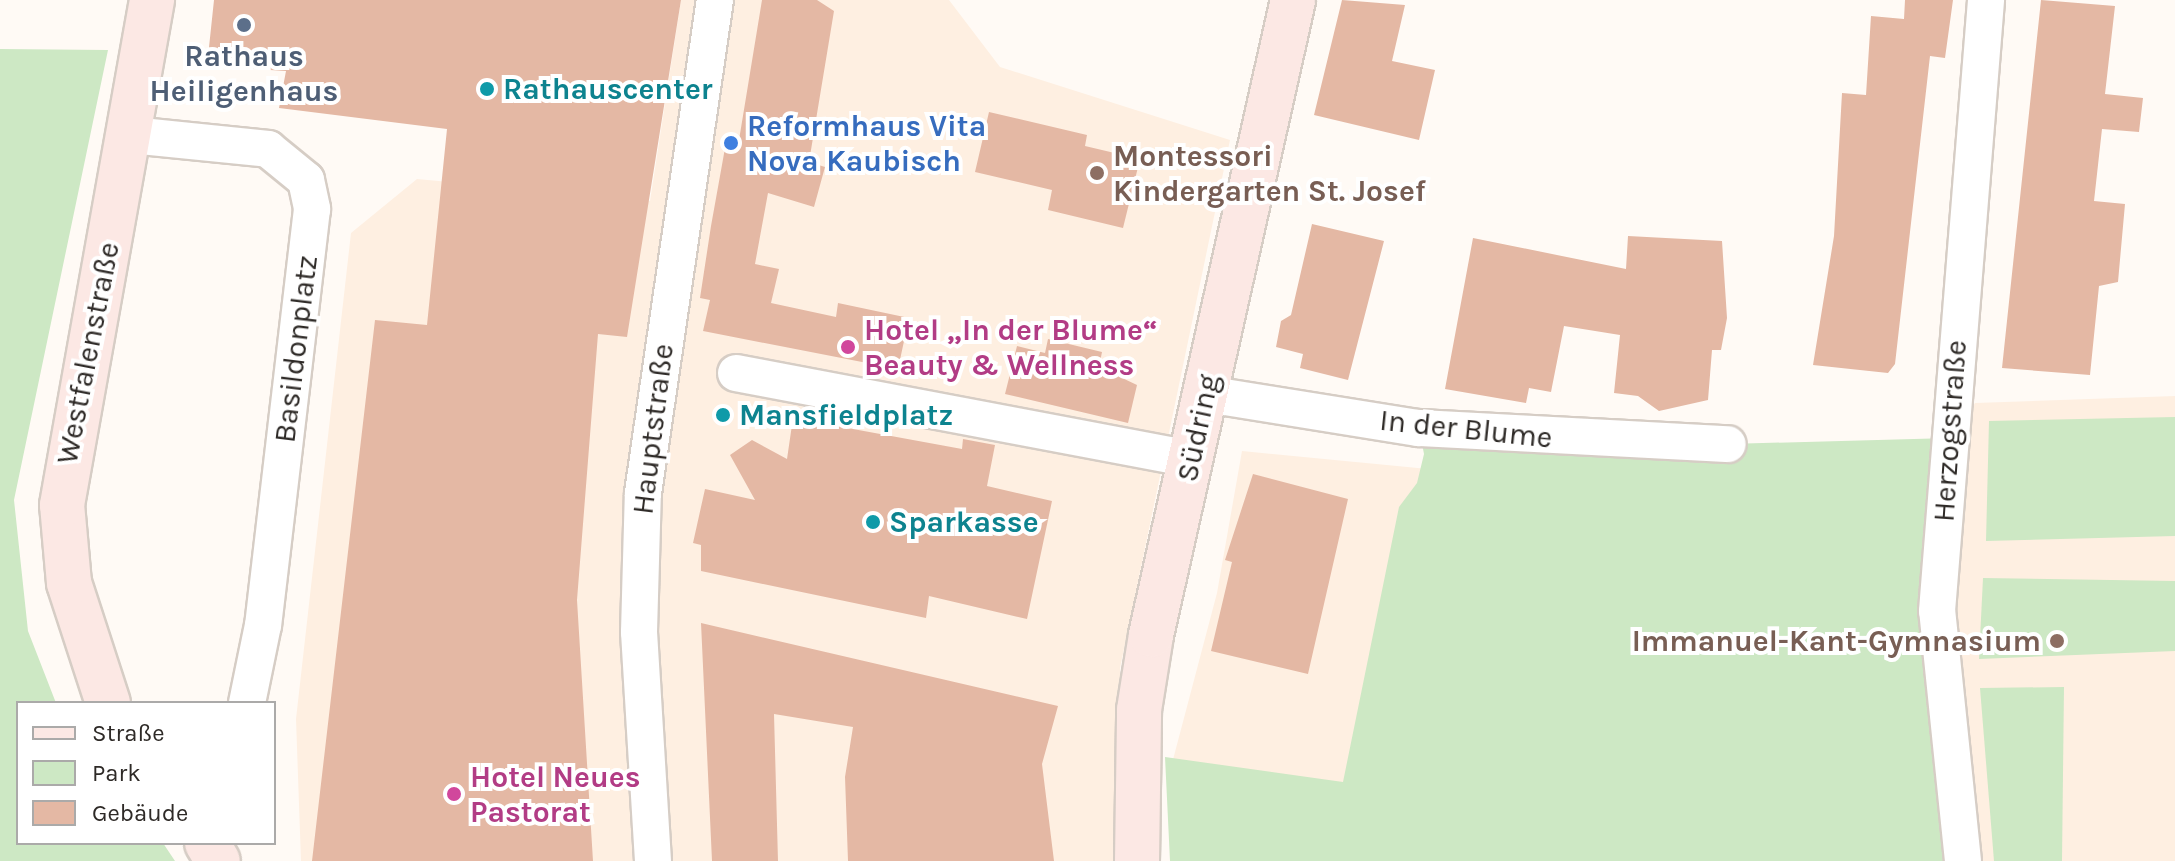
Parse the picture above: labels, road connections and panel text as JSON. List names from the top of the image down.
{
  "streets": {
    "street": [
      "Basildonplatz",
      "Westfalenstraße",
      "Südring",
      "Hauptstraße",
      "In der Blume",
      "Herzogstraße"
    ]
  },
  "crossings": [
    ["Basildonplatz", "Westfalenstraße"],
    ["Südring", "In der Blume"]
  ],
  "places": [
    "Rathaus Heiligenhaus",
    "Rathauscenter",
    "Reformhaus Vita Nova Kaubisch",
    "Montessori Kindergarten St. Josef",
    "Hotel „In der Blume“ Beauty & Wellness",
    "Mansfieldplatz",
    "Sparkasse",
    "Immanuel-Kant-Gymnasium",
    "Hotel Neues Pastorat"
  ],
  "legend": ["Straße", "Park", "Gebäude"]
}
